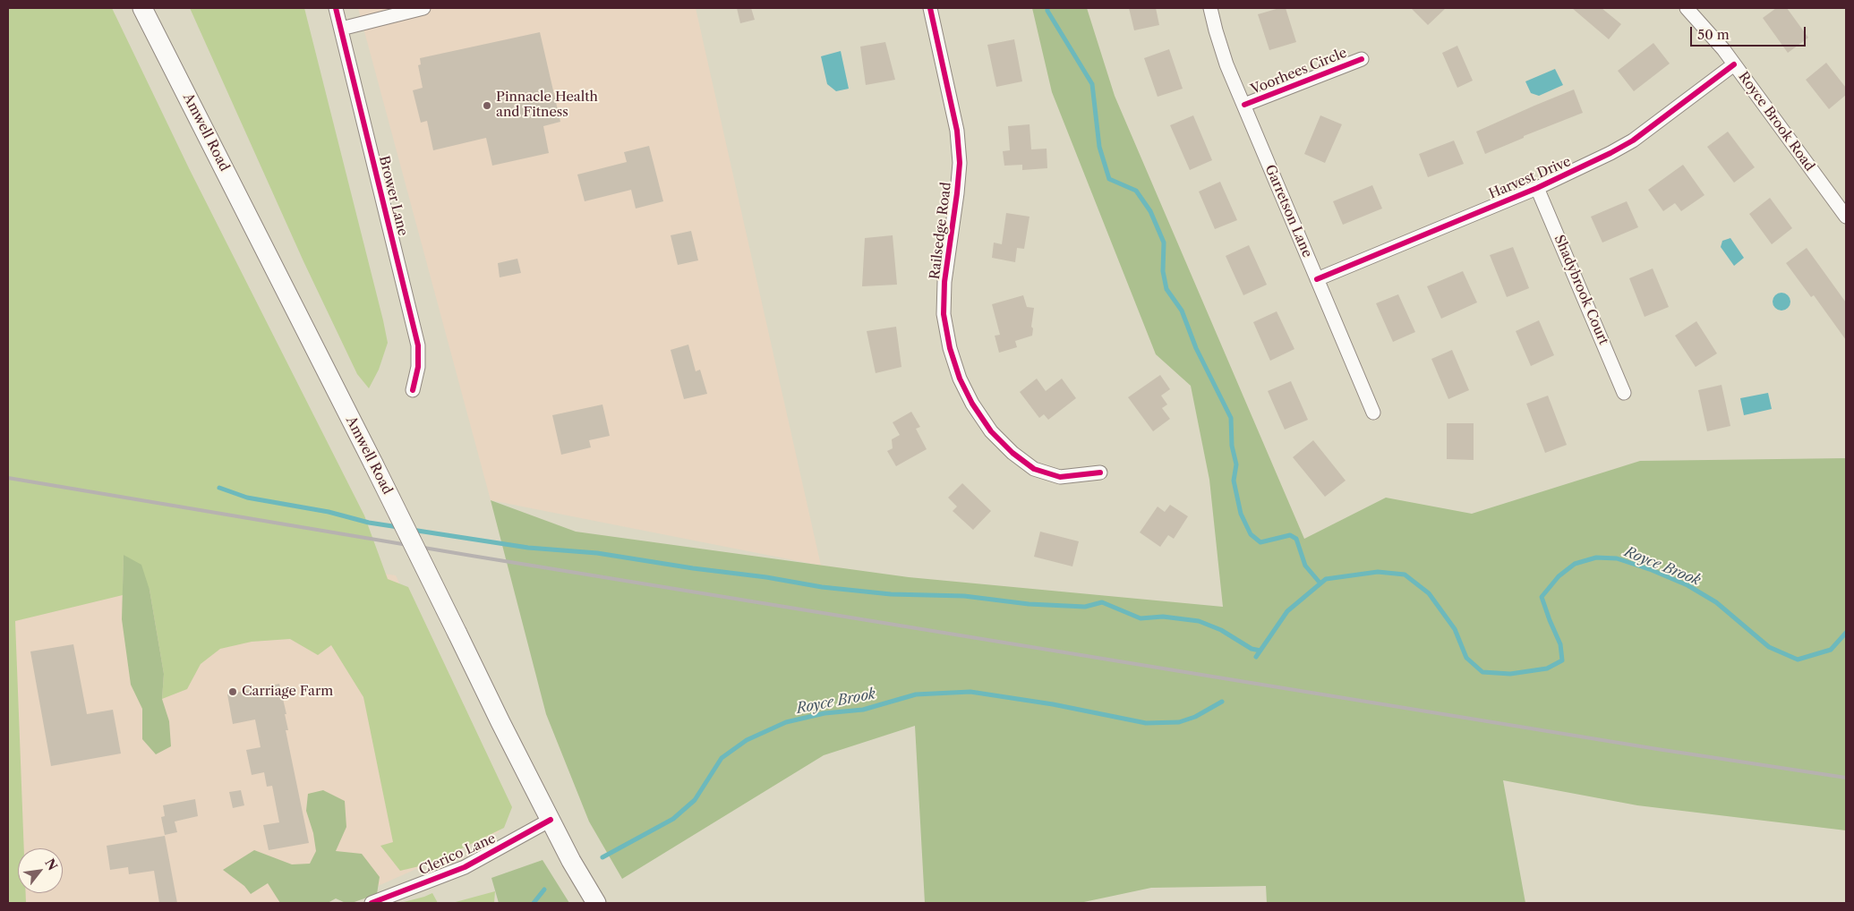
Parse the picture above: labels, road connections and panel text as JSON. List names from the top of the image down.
{
  "streets": {
    "main road": ["Amwell Road"],
    "street": [
      "Voorhees Circle",
      "Royce Brook Road",
      "Harvest Drive",
      "Brower Lane",
      "Garretson Lane",
      "Railsedge Road",
      "Shadybrook Court",
      "Clerico Lane"
    ]
  },
  "crossings": [
    ["Voorhees Circle", "Garretson Lane"],
    ["Royce Brook Road", "Harvest Drive"],
    ["Amwell Road", "Clerico Lane"],
    ["Harvest Drive", "Garretson Lane"],
    ["Harvest Drive", "Shadybrook Court"]
  ],
  "water": ["Royce Brook"],
  "places": ["Pinnacle Health and Fitness", "Carriage Farm"],
  "scale_bar": "50 m",
  "north": "top right"
}
